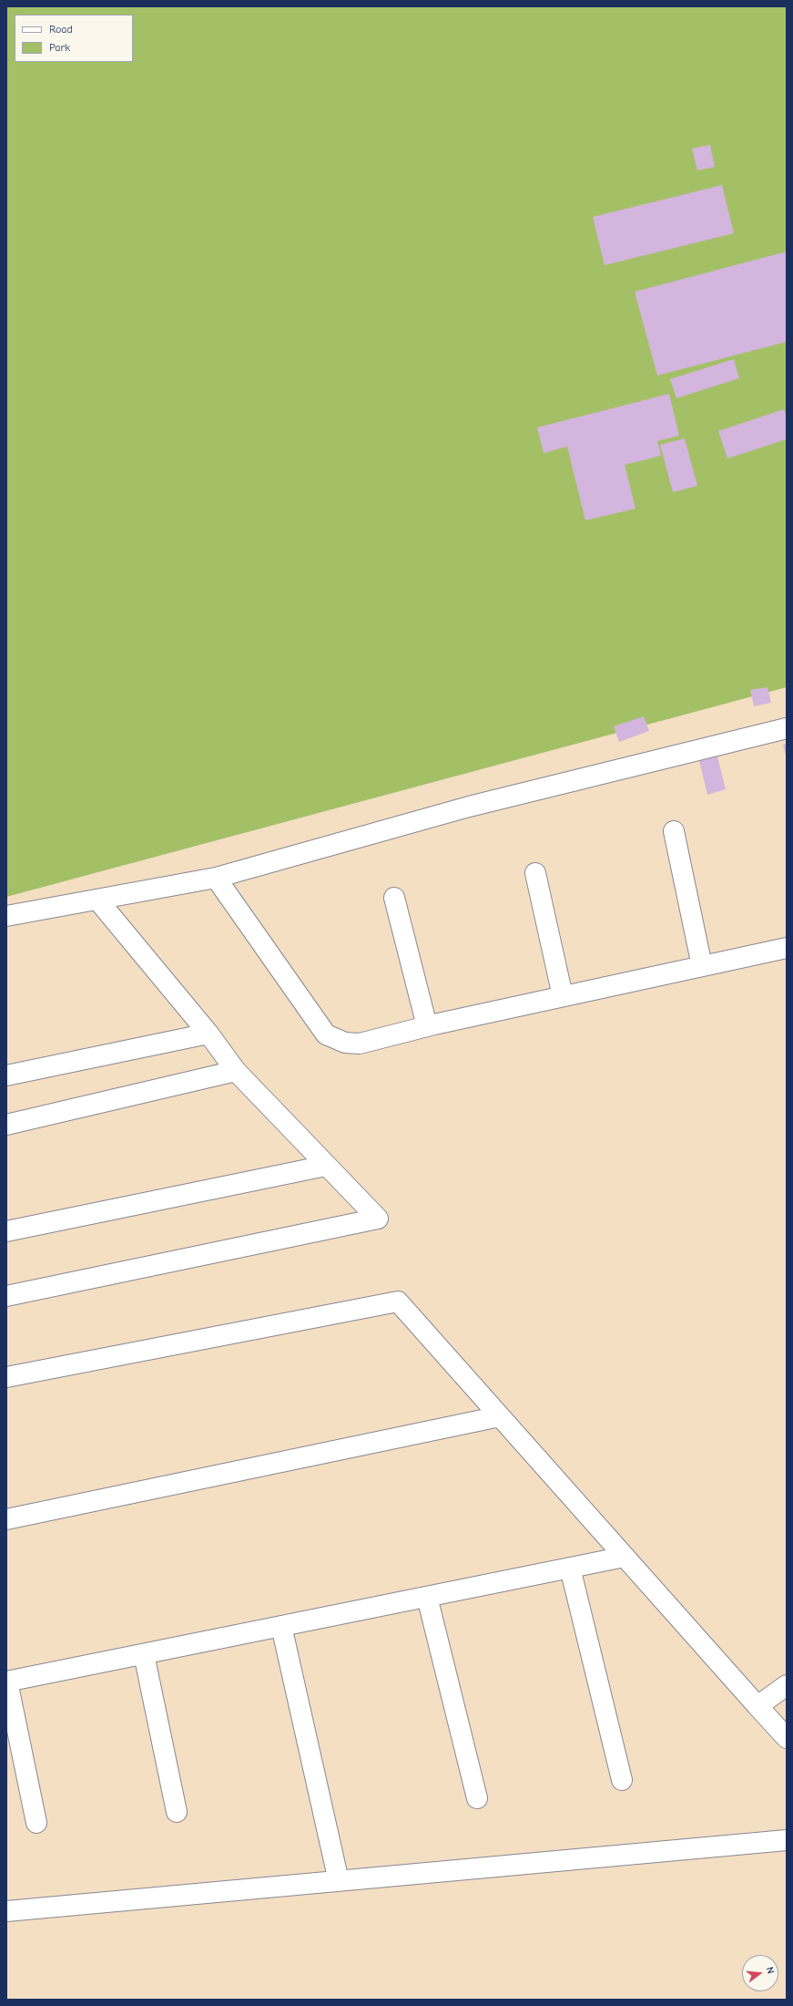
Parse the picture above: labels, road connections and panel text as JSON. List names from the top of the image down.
{
  "legend": ["Road", "Park"],
  "north": "right"
}
